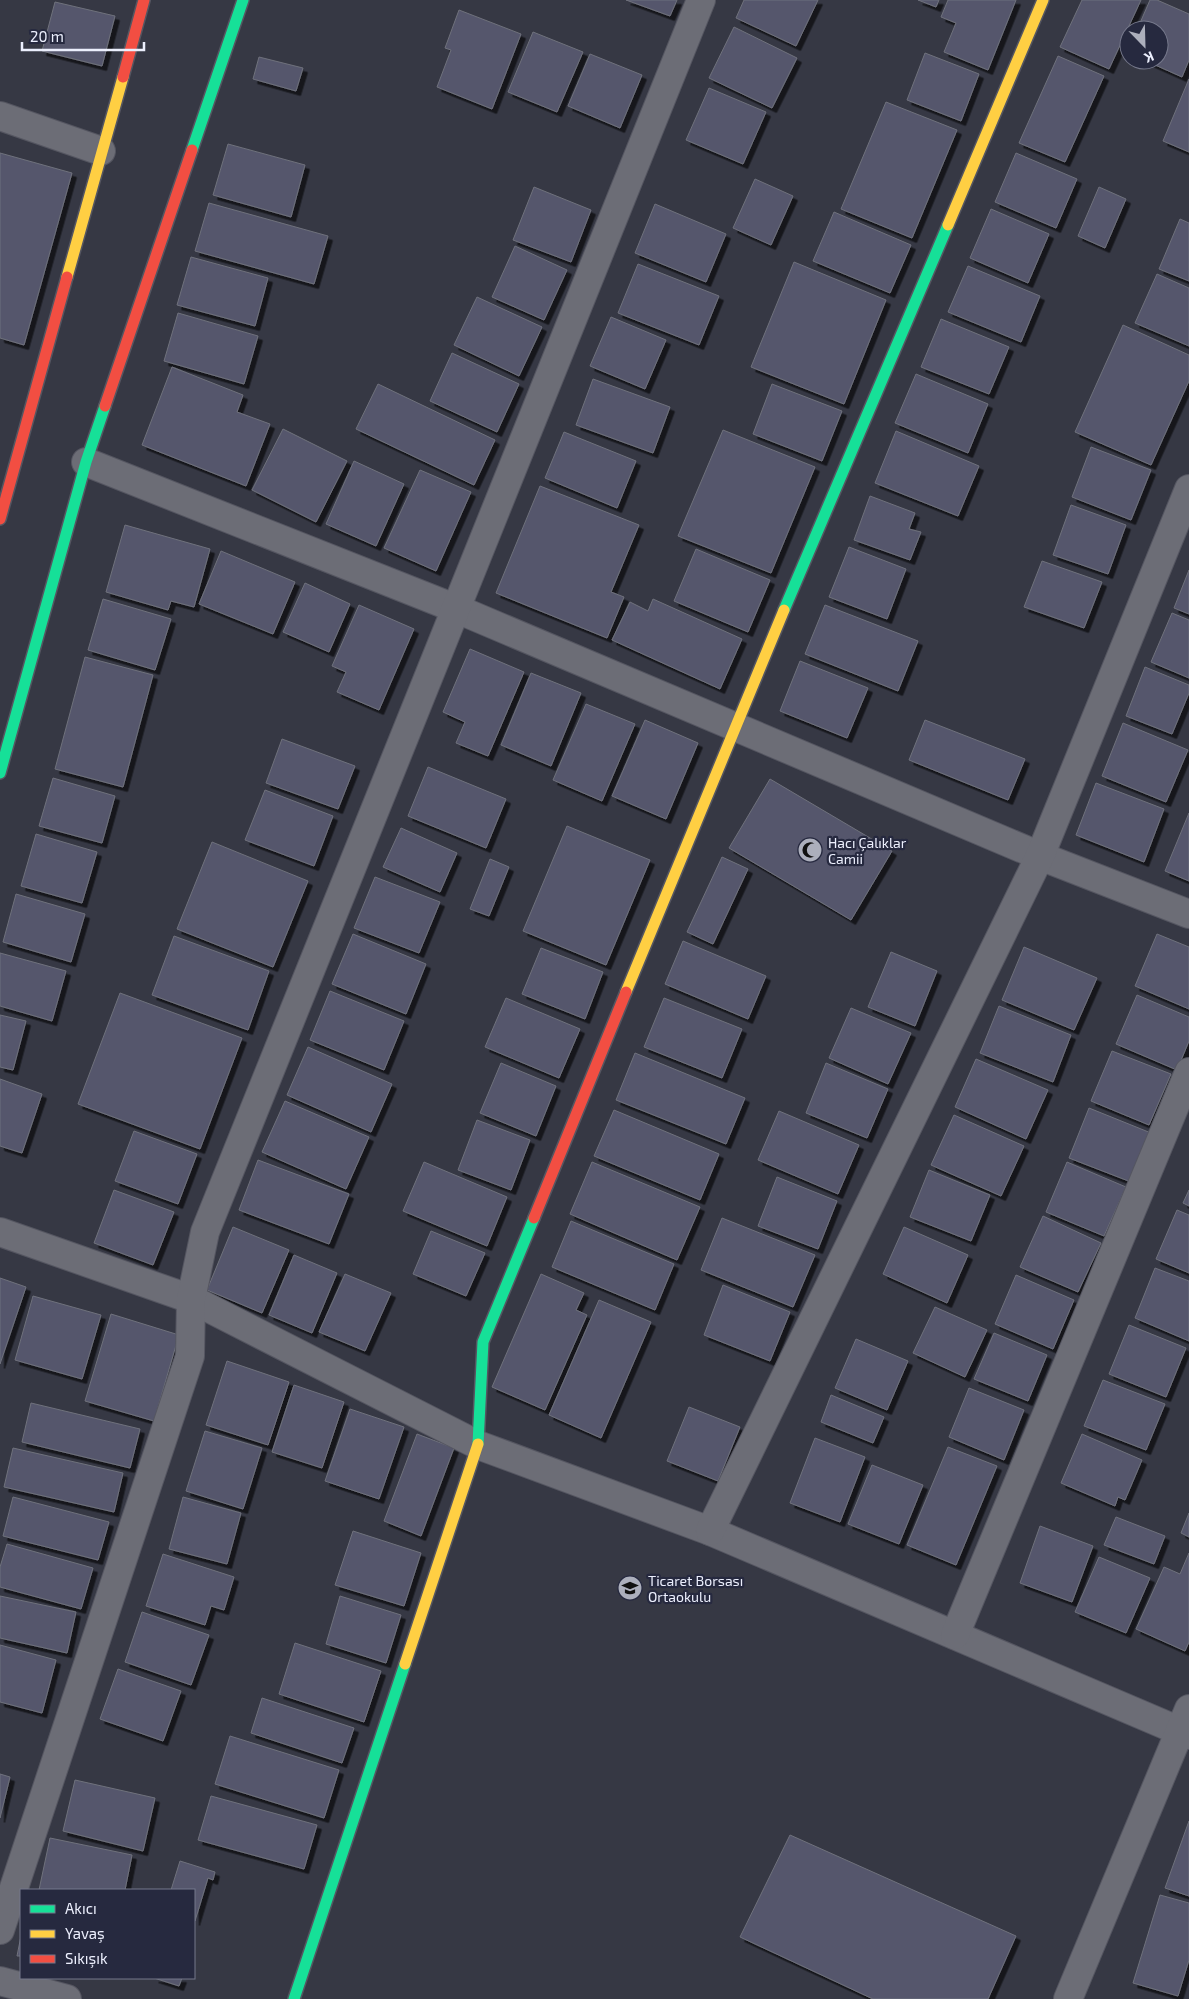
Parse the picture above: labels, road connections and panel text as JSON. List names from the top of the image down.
{
  "places": {
    "mosque": ["Hacı Çalıklar Camii"],
    "school or university": ["Ticaret Borsası Ortaokulu"]
  },
  "legend": ["Akıcı", "Yavaş", "Sıkışık"],
  "scale_bar": "20 m",
  "north": "bottom right"
}
